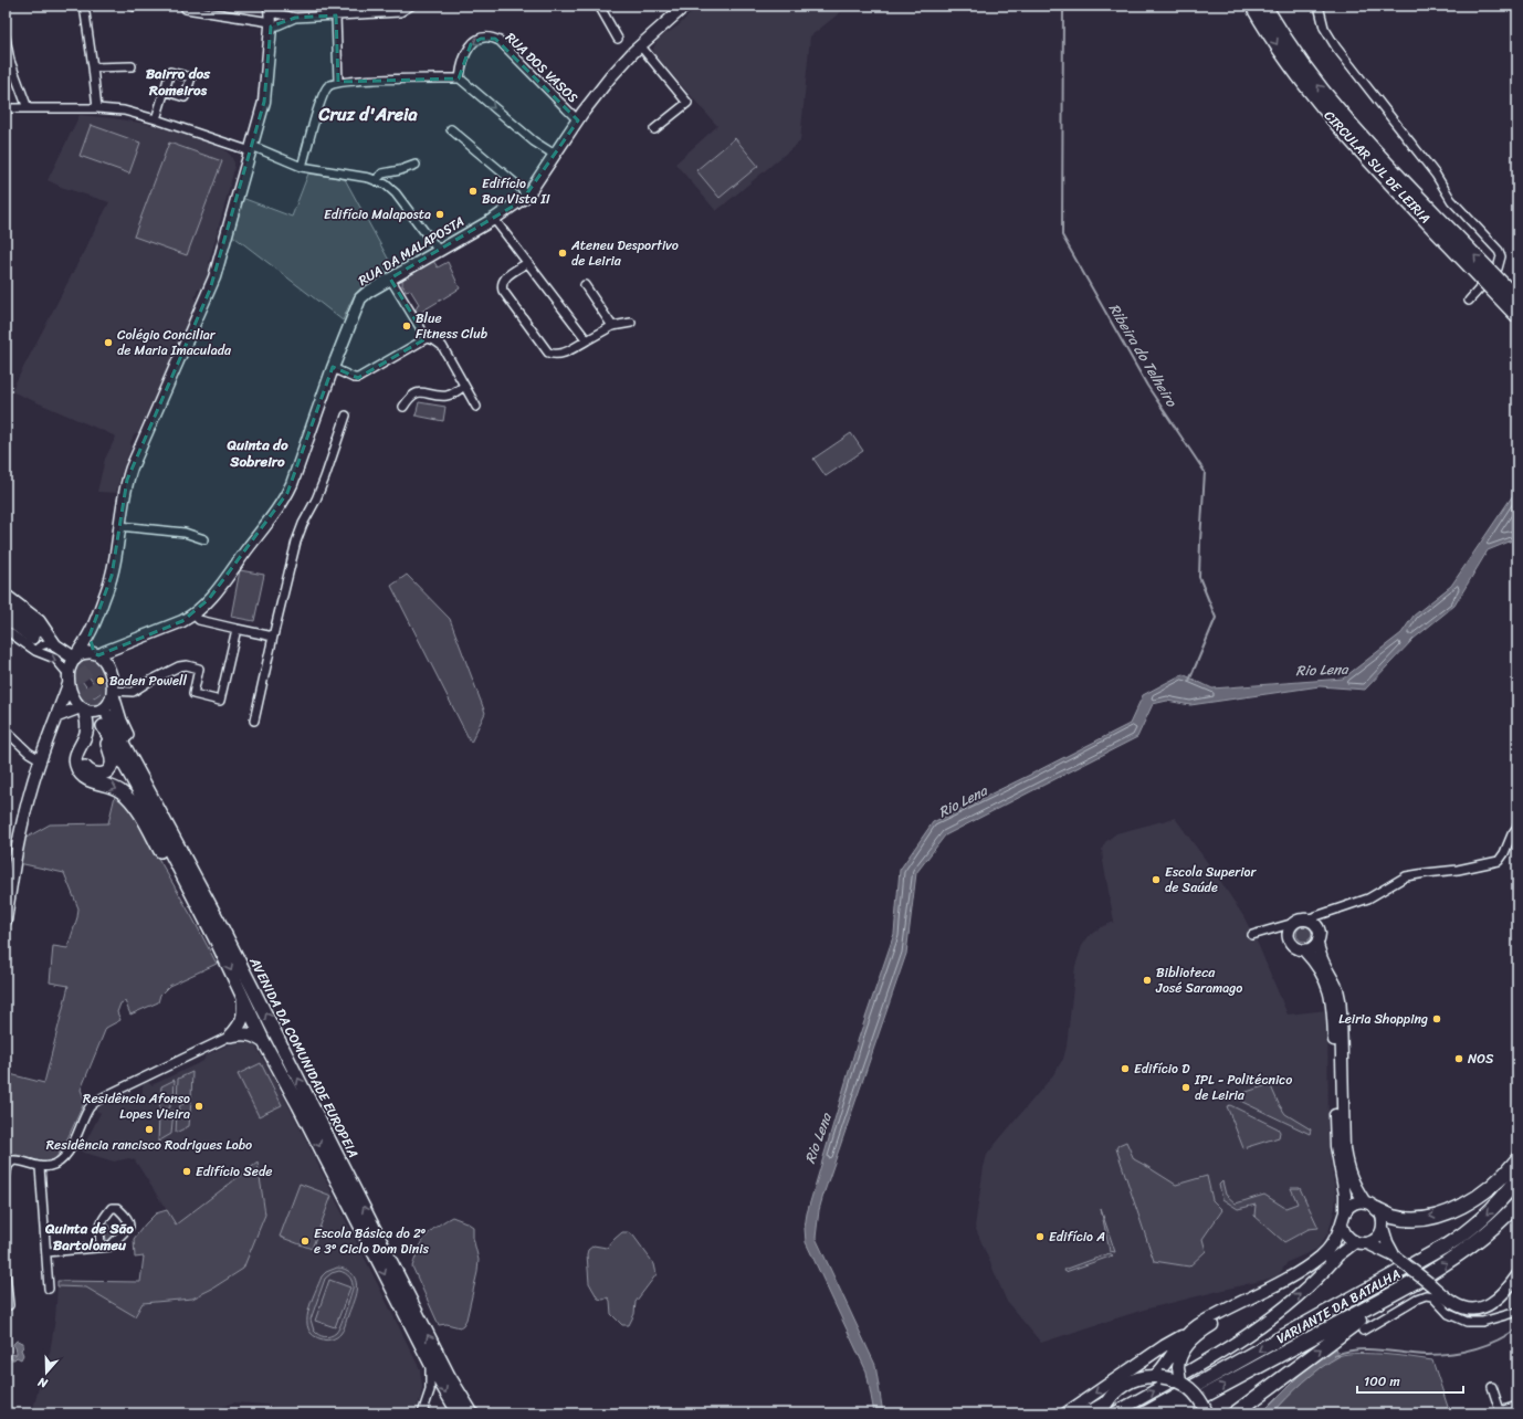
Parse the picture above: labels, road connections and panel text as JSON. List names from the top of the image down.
{
  "streets": {
    "highway": ["CIRCULAR SUL DE LEIRIA", "VARIANTE DA BATALHA"],
    "main road": ["RUA DA MALAPOSTA", "AVENIDA DA COMUNIDADE EUROPEIA"],
    "street": ["RUA DOS VASOS"]
  },
  "crossings": [
    ["RUA DOS VASOS", "RUA DA MALAPOSTA"],
    ["RUA DA MALAPOSTA", "AVENIDA DA COMUNIDADE EUROPEIA"]
  ],
  "districts": [
    "Bairro dos Romeiros",
    "Cruz d'Areia",
    "Quinta do Sobreiro",
    "Quinta de São Bartolomeu"
  ],
  "water": ["Ribeira do Telheiro", "Rio Lena"],
  "places": [
    "Edifício Boa Vista II",
    "Edifício Malaposta",
    "Ateneu Desportivo de Leiria",
    "Blue Fitness Club",
    "Colégio Conciliar de Maria Imaculada",
    "Baden Powell",
    "Escola Superior de Saúde",
    "Biblioteca José Saramago",
    "Leiria Shopping",
    "NOS",
    "Edifício D",
    "IPL - Politécnico de Leiria",
    "Residência Afonso Lopes Vieira",
    "Residência rancisco Rodrigues Lobo",
    "Edifício Sede",
    "Edifício A",
    "Escola Básica do 2º e 3º Ciclo Dom Dinis"
  ],
  "scale_bar": "100 m",
  "north": "bottom"
}
